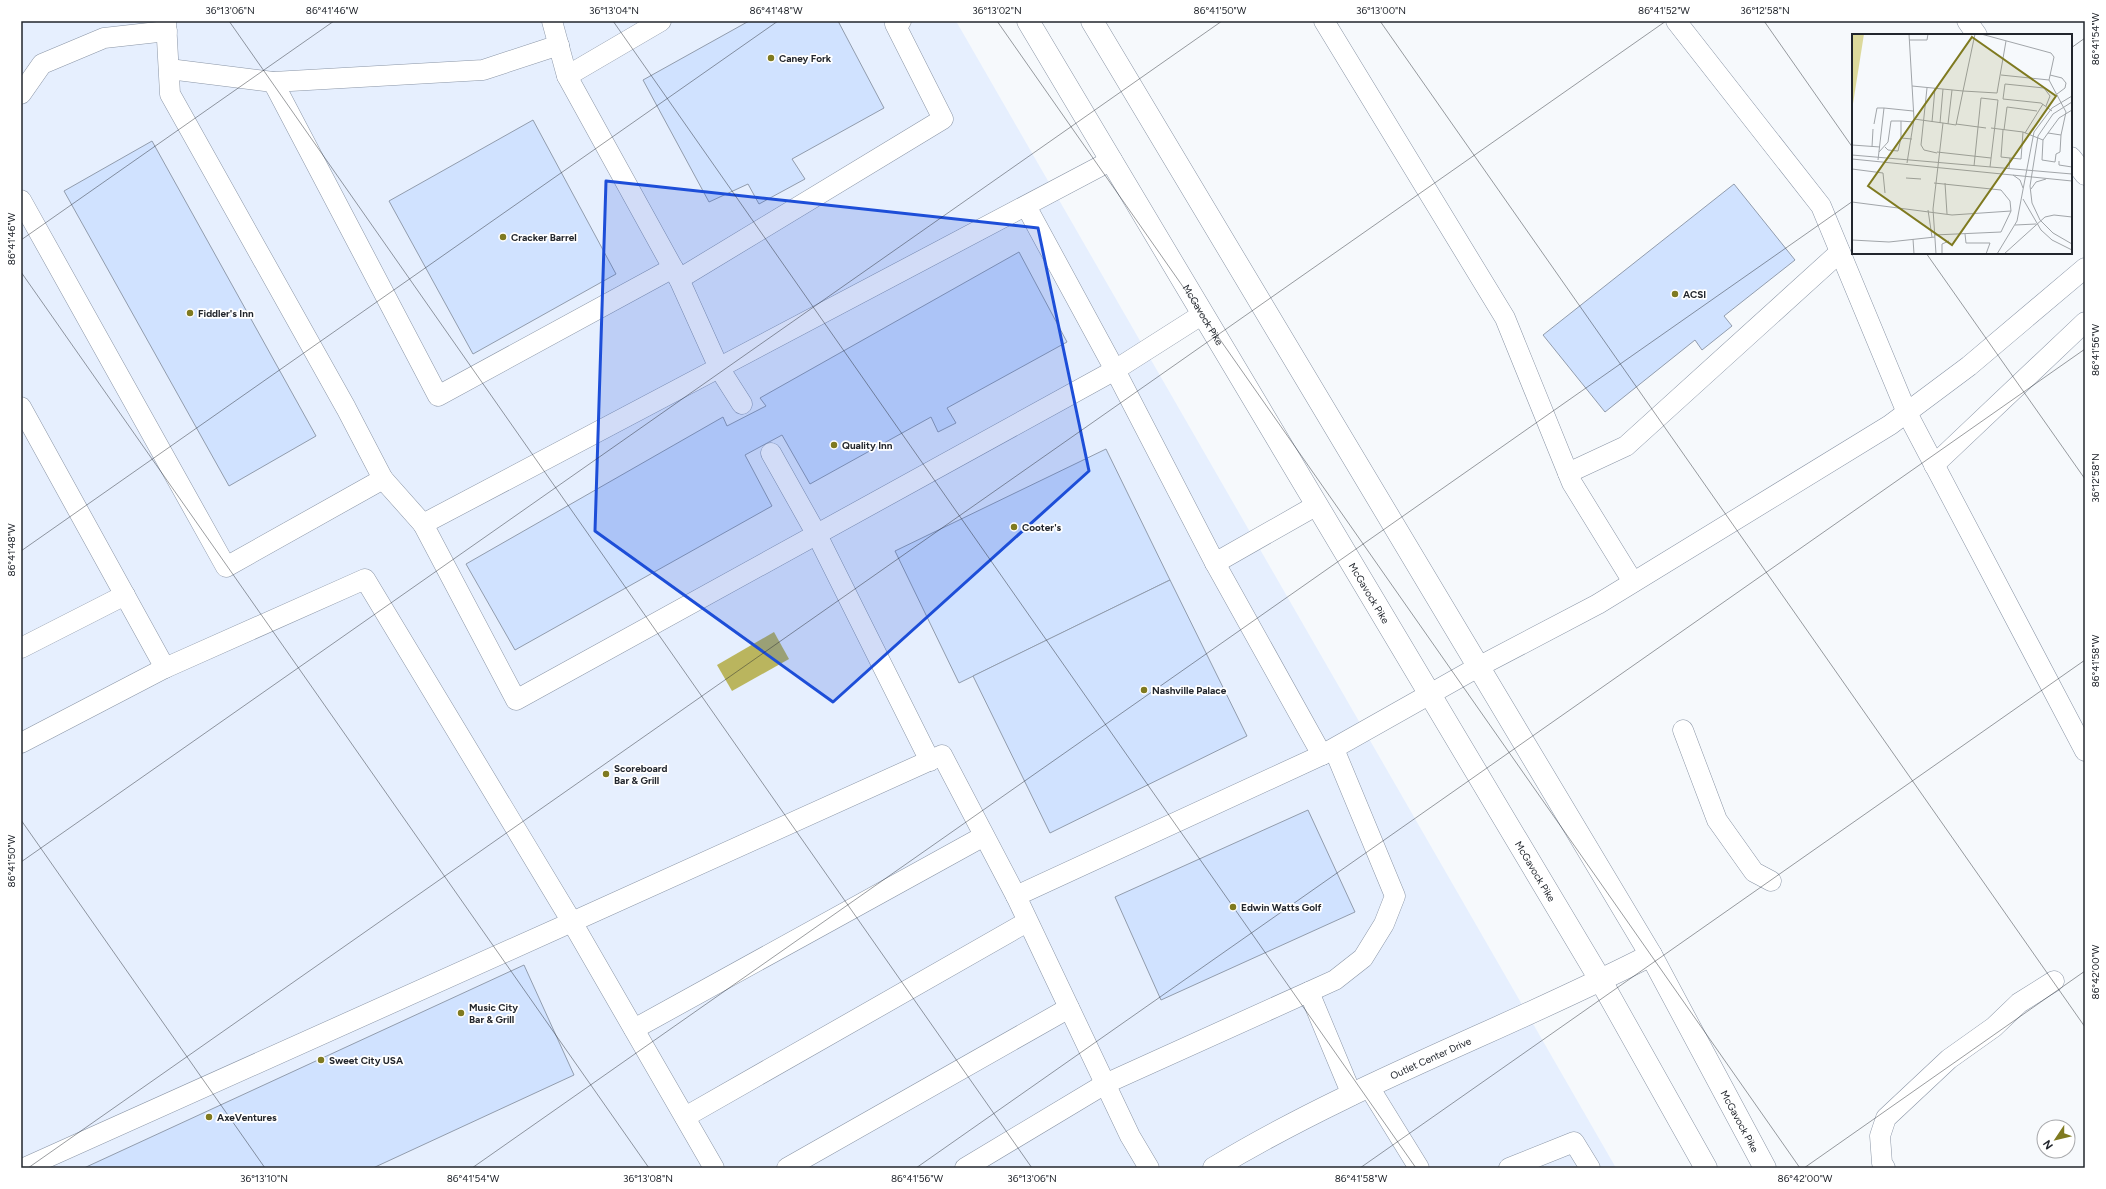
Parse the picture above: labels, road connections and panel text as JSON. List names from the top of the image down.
{
  "streets": {
    "street": ["McGavock Pike", "Outlet Center Drive"]
  },
  "crossings": [
    ["McGavock Pike", "Outlet Center Drive"]
  ],
  "places": [
    "Caney Fork",
    "Cracker Barrel",
    "ACSI",
    "Fiddler's Inn",
    "Quality Inn",
    "Cooter's",
    "Nashville Palace",
    "Scoreboard Bar & Grill",
    "Edwin Watts Golf",
    "Music City Bar & Grill",
    "Sweet City USA",
    "AxeVentures"
  ],
  "north": "bottom left",
  "coordinates": [
    "36°13'06\"N",
    "86°41'46\"W",
    "36°13'04\"N",
    "86°41'48\"W",
    "36°13'02\"N",
    "86°41'50\"W",
    "36°13'00\"N",
    "86°41'52\"W",
    "36°12'58\"N",
    "86°41'54\"W",
    "86°41'56\"W",
    "86°41'58\"W",
    "86°42'00\"W",
    "36°13'10\"N",
    "36°13'08\"N"
  ]
}
